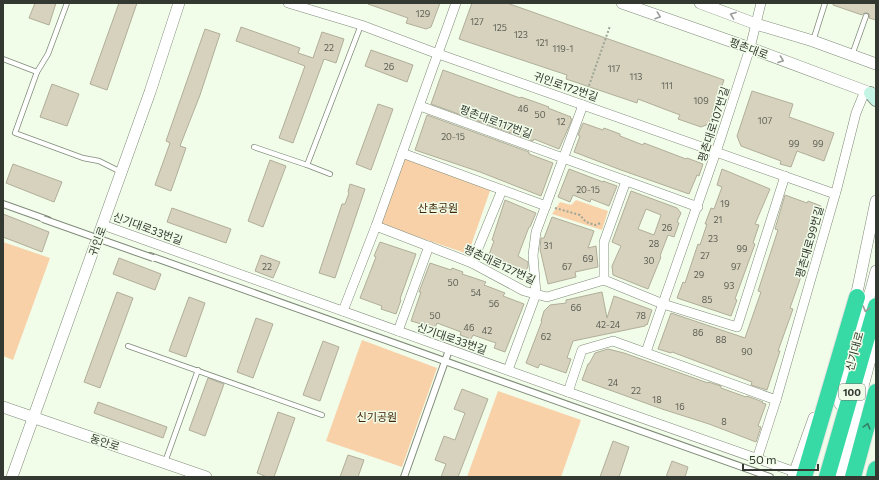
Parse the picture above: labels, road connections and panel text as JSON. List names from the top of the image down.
{
  "streets": {
    "highway": ["100"],
    "street": [
      "평촌대로",
      "귀인로172번길",
      "평촌대로117번길",
      "평촌대로107번길",
      "신기대로33번길",
      "귀인로",
      "평촌대로99번길",
      "평촌대로127번길",
      "신기대로",
      "동안로"
    ]
  },
  "crossings": [
    ["평촌대로", "평촌대로107번길"],
    ["평촌대로", "평촌대로99번길"],
    ["귀인로172번길", "평촌대로107번길"],
    ["귀인로172번길", "평촌대로99번길"],
    ["신기대로33번길", "귀인로"],
    ["신기대로33번길", "평촌대로99번길"],
    ["귀인로", "동안로"]
  ],
  "parks": ["산촌공원", "신기공원"],
  "house_numbers": [
    "129",
    "127",
    "125",
    "123",
    "121",
    "22",
    "119-1",
    "26",
    "117",
    "113",
    "111",
    "109",
    "46",
    "50",
    "107",
    "12",
    "20-15",
    "99",
    "99",
    "20-15",
    "19",
    "21",
    "26",
    "23",
    "28",
    "31",
    "99",
    "27",
    "69",
    "30",
    "22",
    "67",
    "97",
    "29",
    "50",
    "93",
    "54",
    "85",
    "56",
    "66",
    "50",
    "78",
    "42-24",
    "46",
    "42",
    "86",
    "62",
    "88",
    "90",
    "24",
    "22",
    "18",
    "16",
    "8"
  ],
  "scale_bar": "50 m"
}
